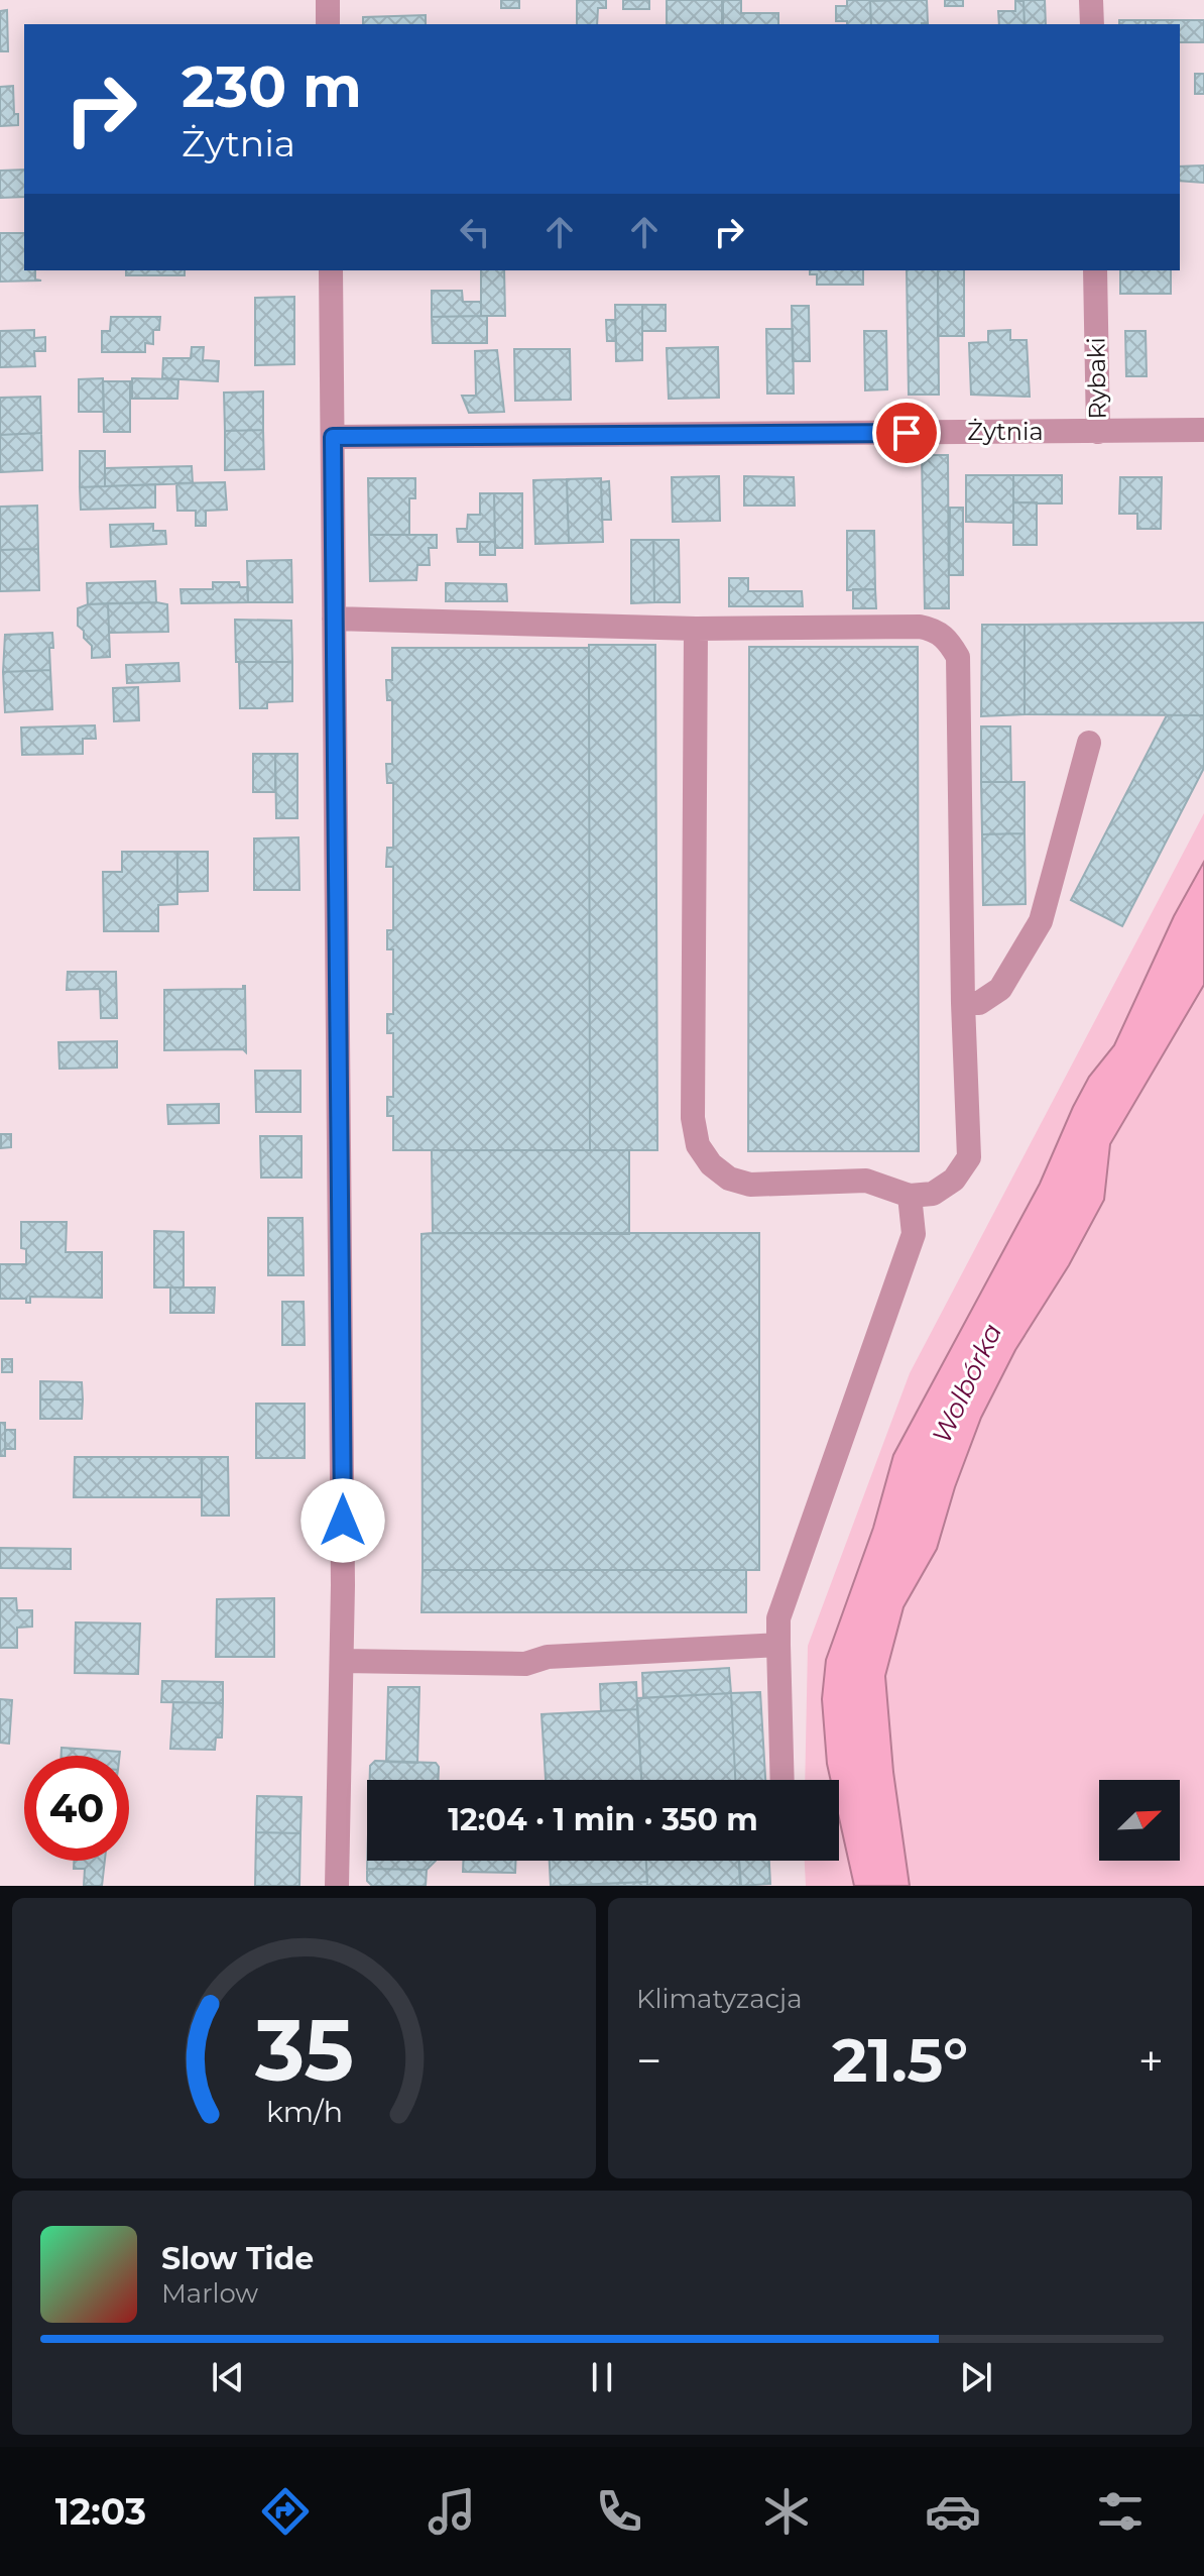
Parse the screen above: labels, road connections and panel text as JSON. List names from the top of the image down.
{
  "streets": {
    "street": ["Rybaki", "Żytnia"]
  },
  "crossings": [
    ["Rybaki", "Żytnia"]
  ],
  "water": ["Wolbórka"],
  "north": "top right",
  "page": {
    "turn": ["230 m", "Żytnia"],
    "limit": "40",
    "trip": "12:04 · 1 min · 350 m",
    "tile": "Klimatyzacja",
    "heat": ["−", "21.5°", "+"],
    "song": ["Slow Tide", "Marlow"],
    "tabs": "12:03",
    "gauge": ["35", "km/h"]
  }
}
